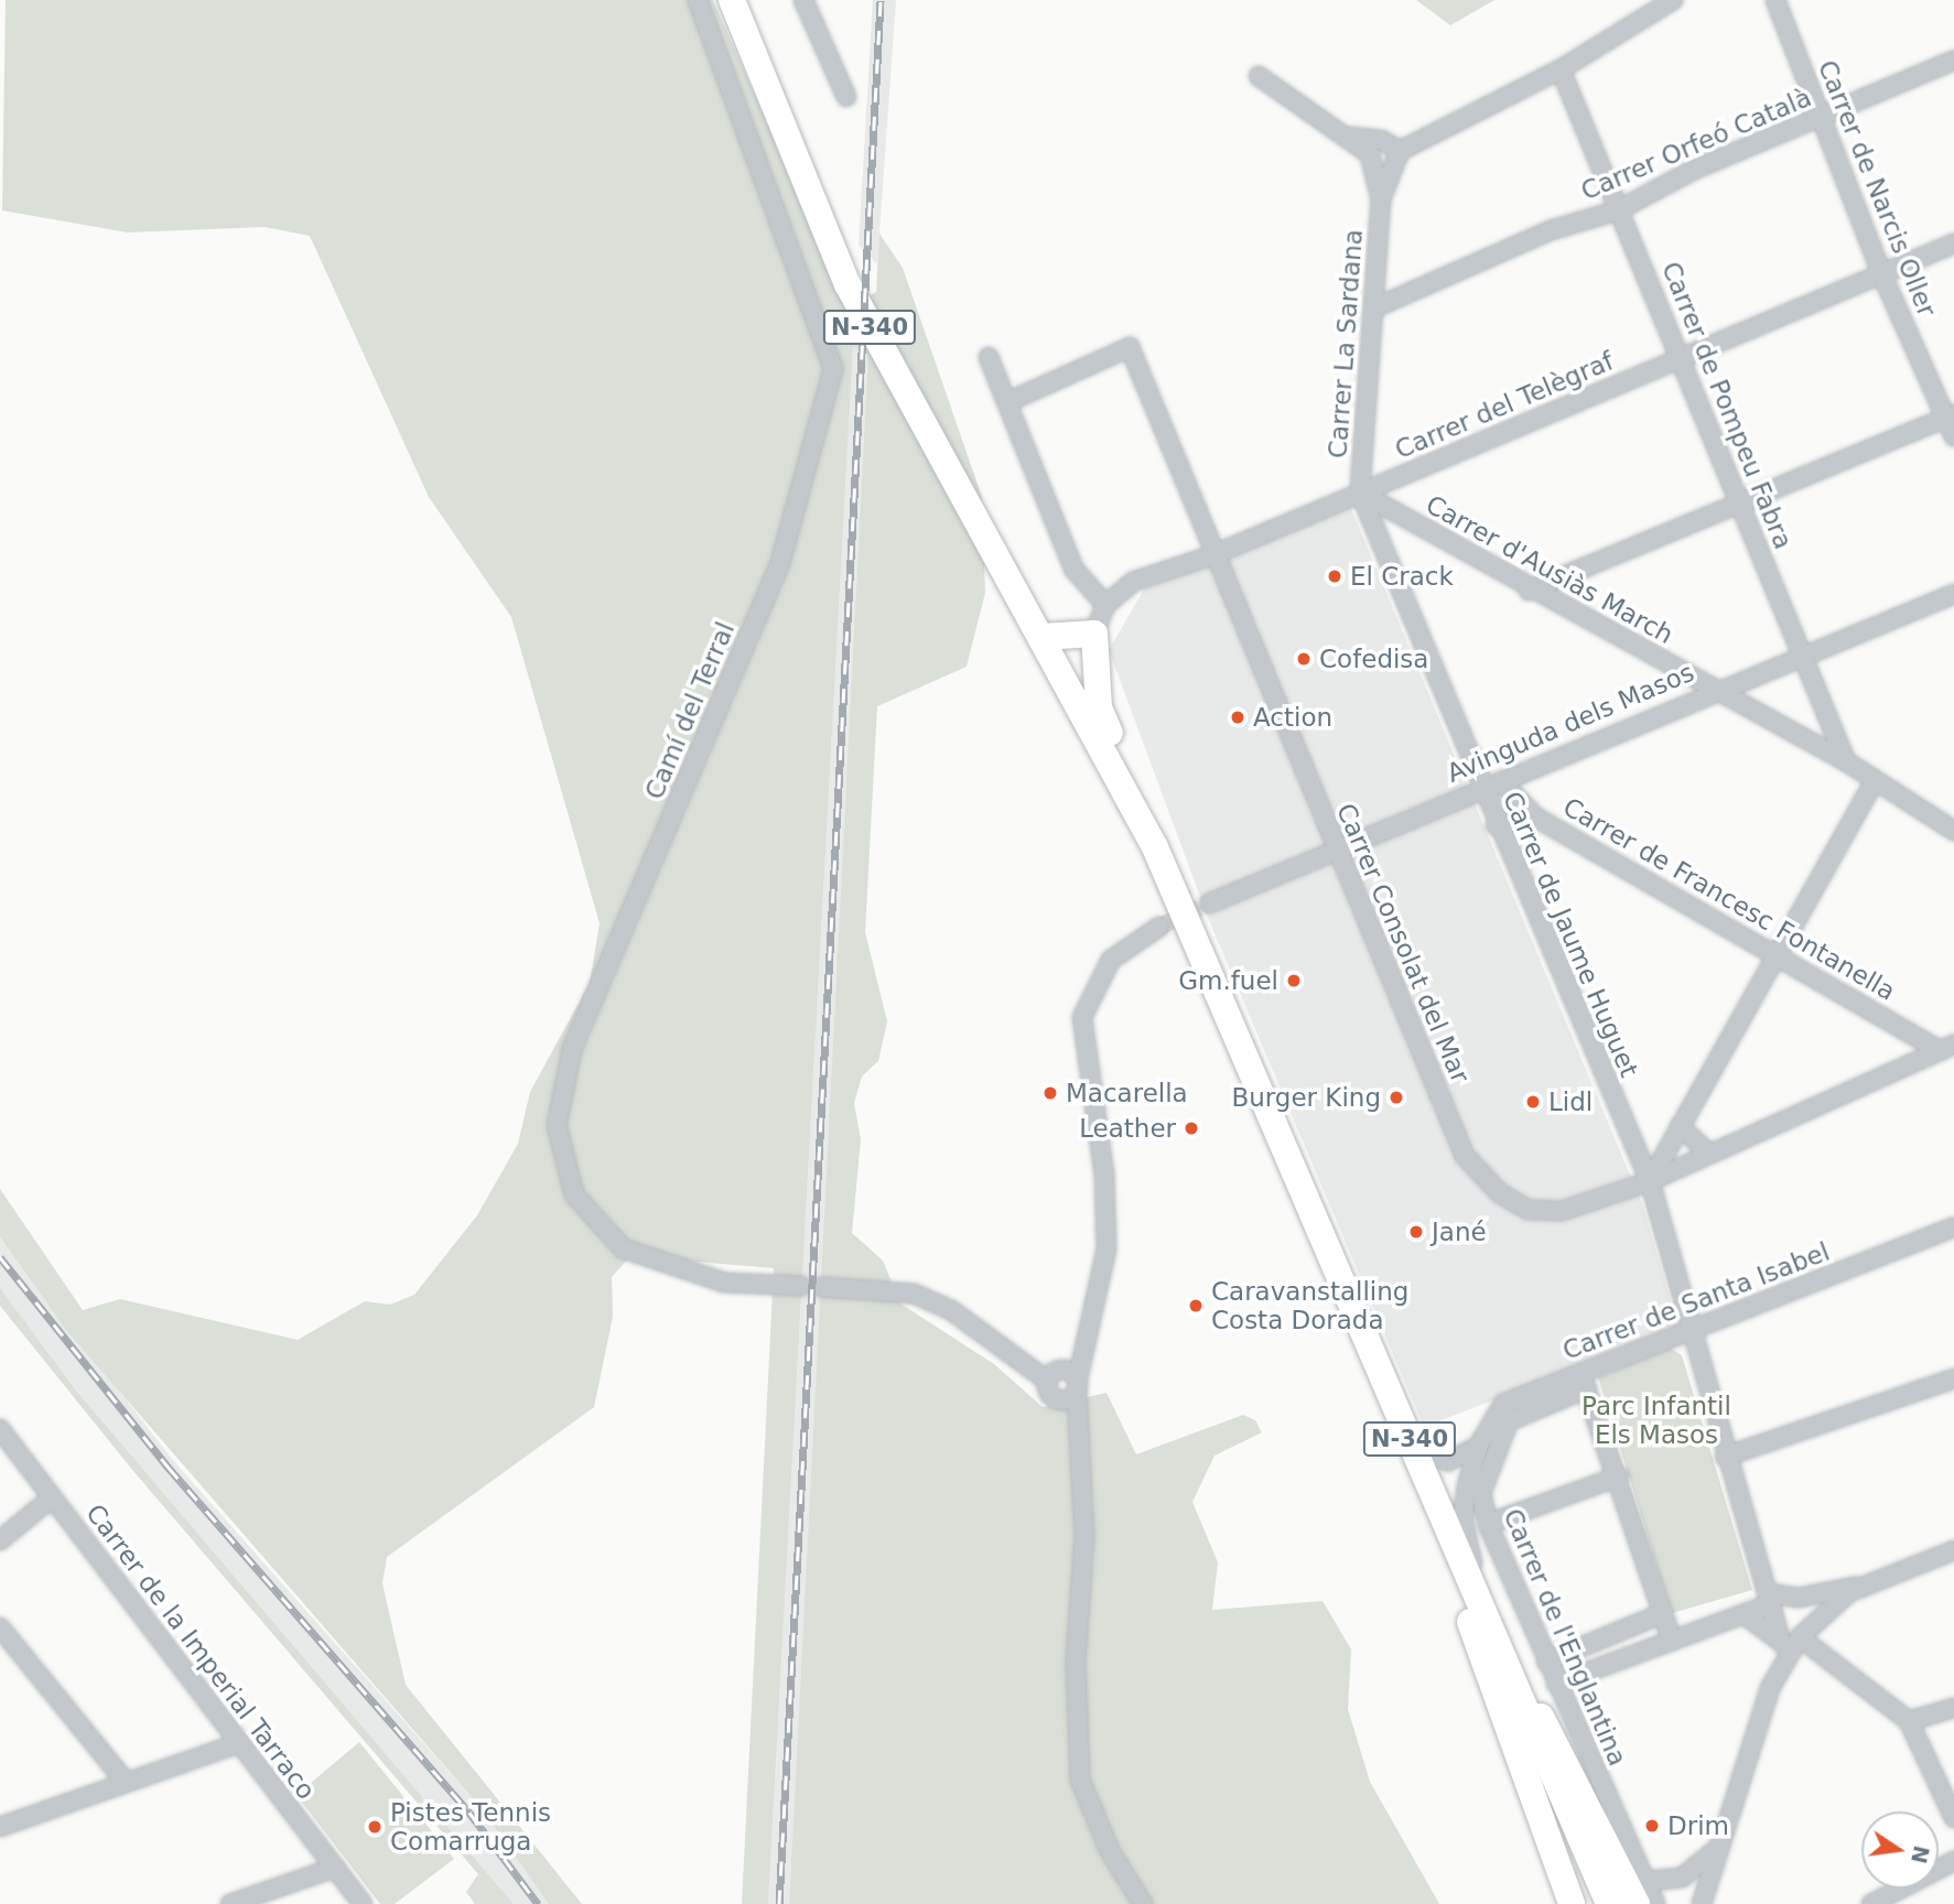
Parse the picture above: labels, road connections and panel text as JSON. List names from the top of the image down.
{
  "streets": {
    "main road": ["N-340"],
    "street": [
      "Carrer Orfeó Català",
      "Carrer de Narcis Oller",
      "Carrer La Sardana",
      "Carrer del Telègraf",
      "Carrer de Pompeu Fabra",
      "Carrer d'Ausiàs March",
      "Camí del Terral",
      "Avinguda dels Masos",
      "Carrer de Francesc Fontanella",
      "Carrer de Jaume Huguet",
      "Carrer Consolat del Mar",
      "Carrer de Santa Isabel",
      "Carrer de l'Englantina",
      "Carrer de la Imperial Tarraco"
    ]
  },
  "crossings": [
    ["Carrer Orfeó Català", "Carrer de Narcis Oller"],
    ["Carrer Orfeó Català", "Carrer La Sardana"],
    ["Carrer Orfeó Català", "Carrer de Pompeu Fabra"],
    ["Carrer de Narcis Oller", "Carrer del Telègraf"],
    ["N-340", "Carrer de Santa Isabel"],
    ["Carrer La Sardana", "Carrer del Telègraf"],
    ["Carrer La Sardana", "Carrer d'Ausiàs March"],
    ["Carrer La Sardana", "Carrer de Jaume Huguet"],
    ["Carrer del Telègraf", "Carrer de Pompeu Fabra"],
    ["Carrer del Telègraf", "Carrer d'Ausiàs March"],
    ["Carrer del Telègraf", "Carrer de Jaume Huguet"],
    ["Carrer del Telègraf", "Carrer Consolat del Mar"],
    ["Carrer de Pompeu Fabra", "Carrer d'Ausiàs March"],
    ["Carrer de Pompeu Fabra", "Avinguda dels Masos"],
    ["Carrer d'Ausiàs March", "Avinguda dels Masos"],
    ["Carrer d'Ausiàs March", "Carrer de Jaume Huguet"],
    ["Avinguda dels Masos", "Carrer de Francesc Fontanella"],
    ["Avinguda dels Masos", "Carrer de Jaume Huguet"],
    ["Avinguda dels Masos", "Carrer Consolat del Mar"],
    ["Carrer de Francesc Fontanella", "Carrer Consolat del Mar"],
    ["Carrer de Jaume Huguet", "Carrer Consolat del Mar"],
    ["Carrer de Jaume Huguet", "Carrer de Santa Isabel"],
    ["Carrer de Santa Isabel", "Carrer de l'Englantina"]
  ],
  "parks": ["Parc Infantil Els Masos"],
  "places": [
    "El Crack",
    "Cofedisa",
    "Action",
    "Gm.fuel",
    "Macarella",
    "Burger King",
    "Lidl",
    "Leather",
    "Jané",
    "Caravanstalling Costa Dorada",
    "Drim",
    "Pistes Tennis Comarruga"
  ],
  "north": "right"
}
